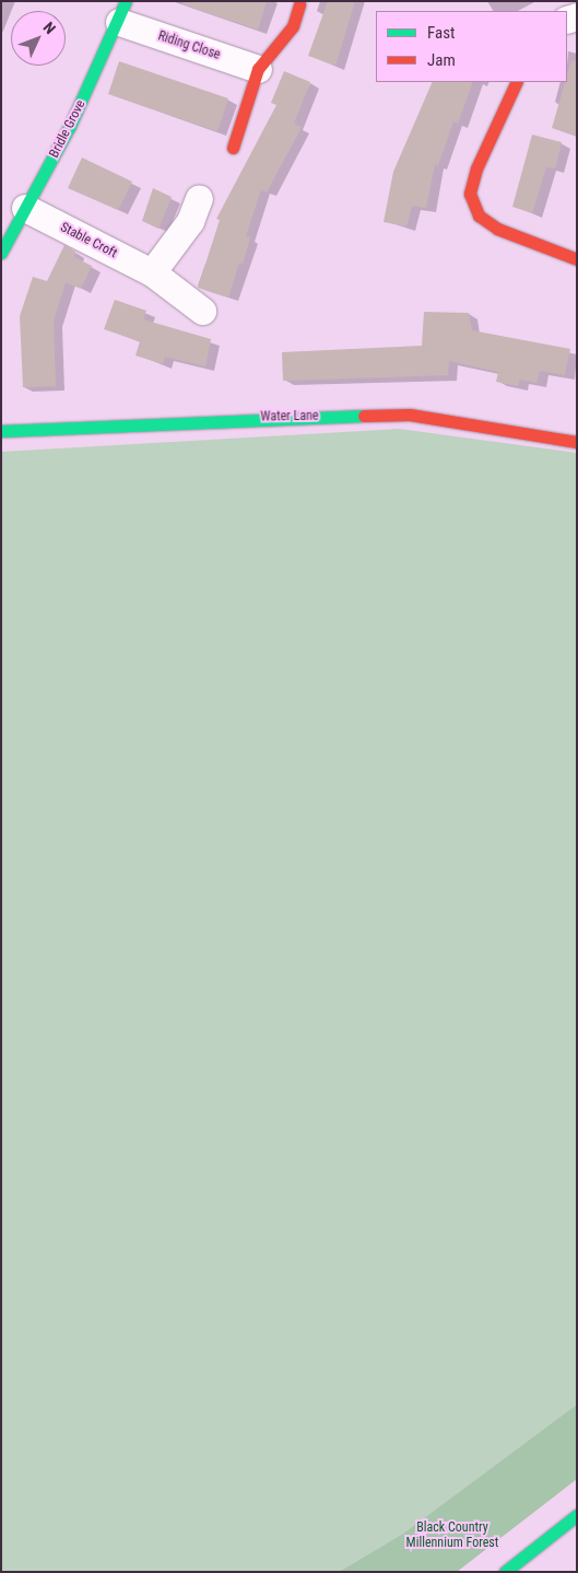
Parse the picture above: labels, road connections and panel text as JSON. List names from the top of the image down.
{
  "streets": {
    "main road": ["Bridle Grove", "Water Lane"],
    "street": ["Riding Close", "Stable Croft"]
  },
  "crossings": [
    ["Riding Close", "Bridle Grove"],
    ["Bridle Grove", "Stable Croft"]
  ],
  "parks": ["Black Country Millennium Forest"],
  "legend": ["Fast", "Jam"],
  "north": "top right"
}
